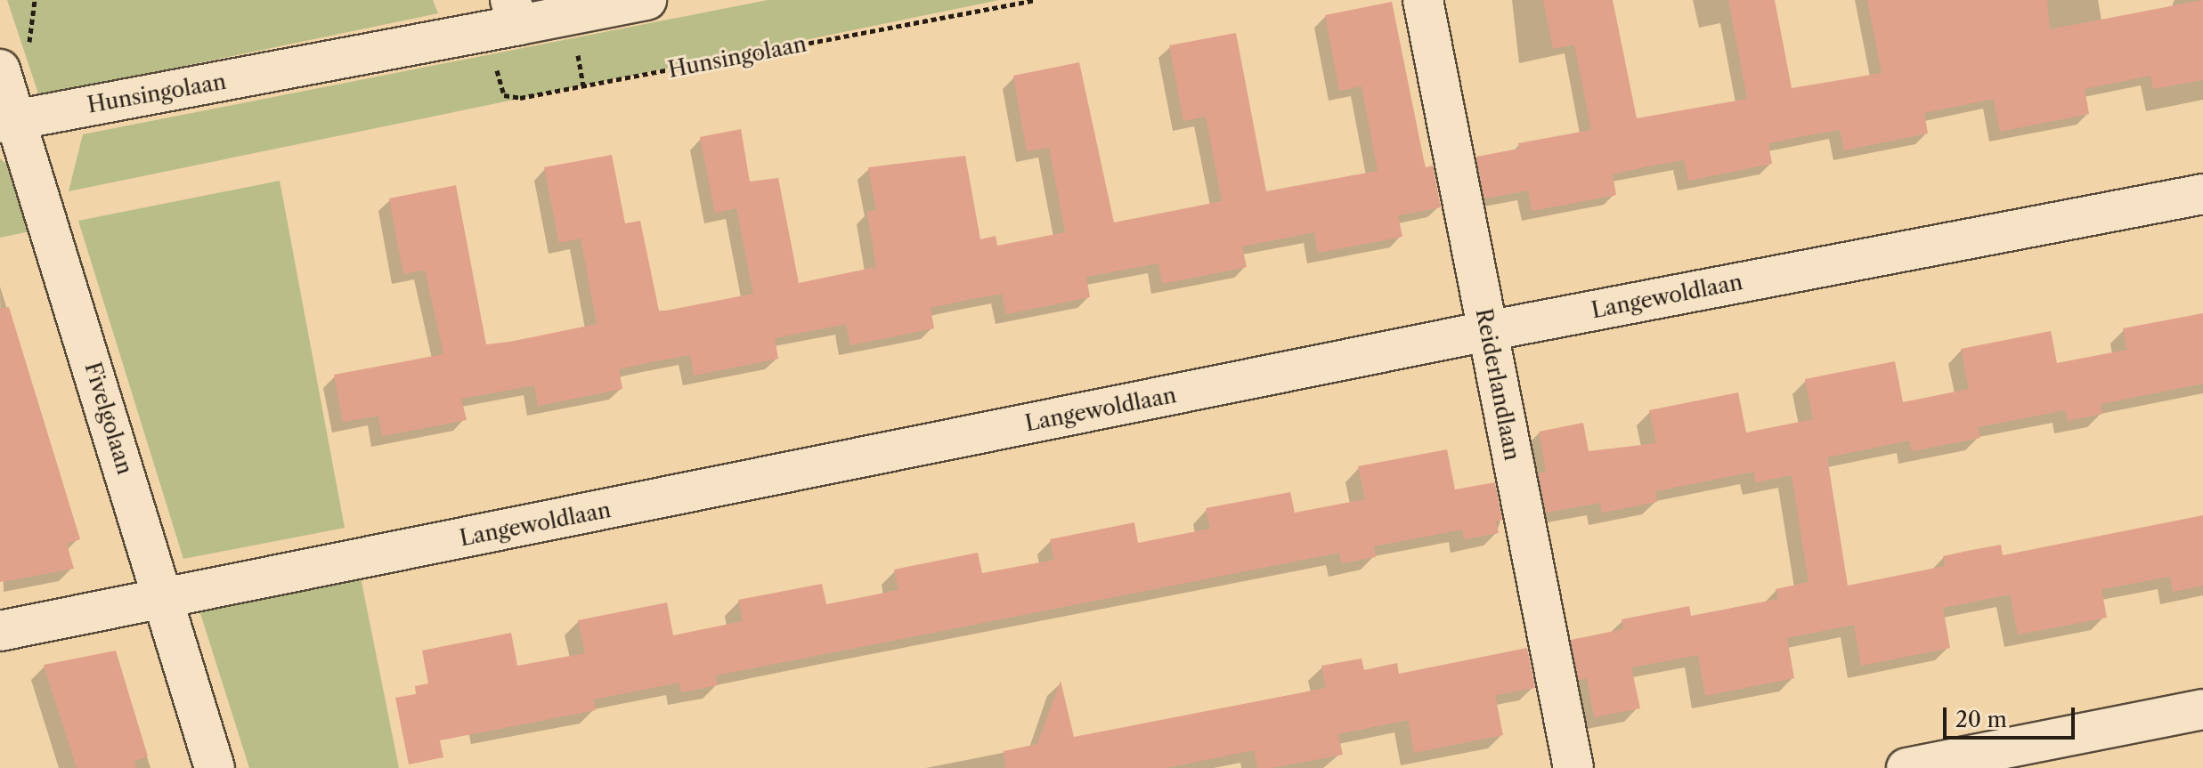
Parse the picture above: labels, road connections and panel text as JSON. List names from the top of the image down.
{
  "streets": {
    "street": [
      "Hunsingolaan",
      "Langewoldlaan",
      "Reiderlandlaan",
      "Fivelgolaan"
    ]
  },
  "crossings": [
    ["Hunsingolaan", "Fivelgolaan"],
    ["Langewoldlaan", "Reiderlandlaan"],
    ["Langewoldlaan", "Fivelgolaan"]
  ],
  "scale_bar": "20 m"
}
